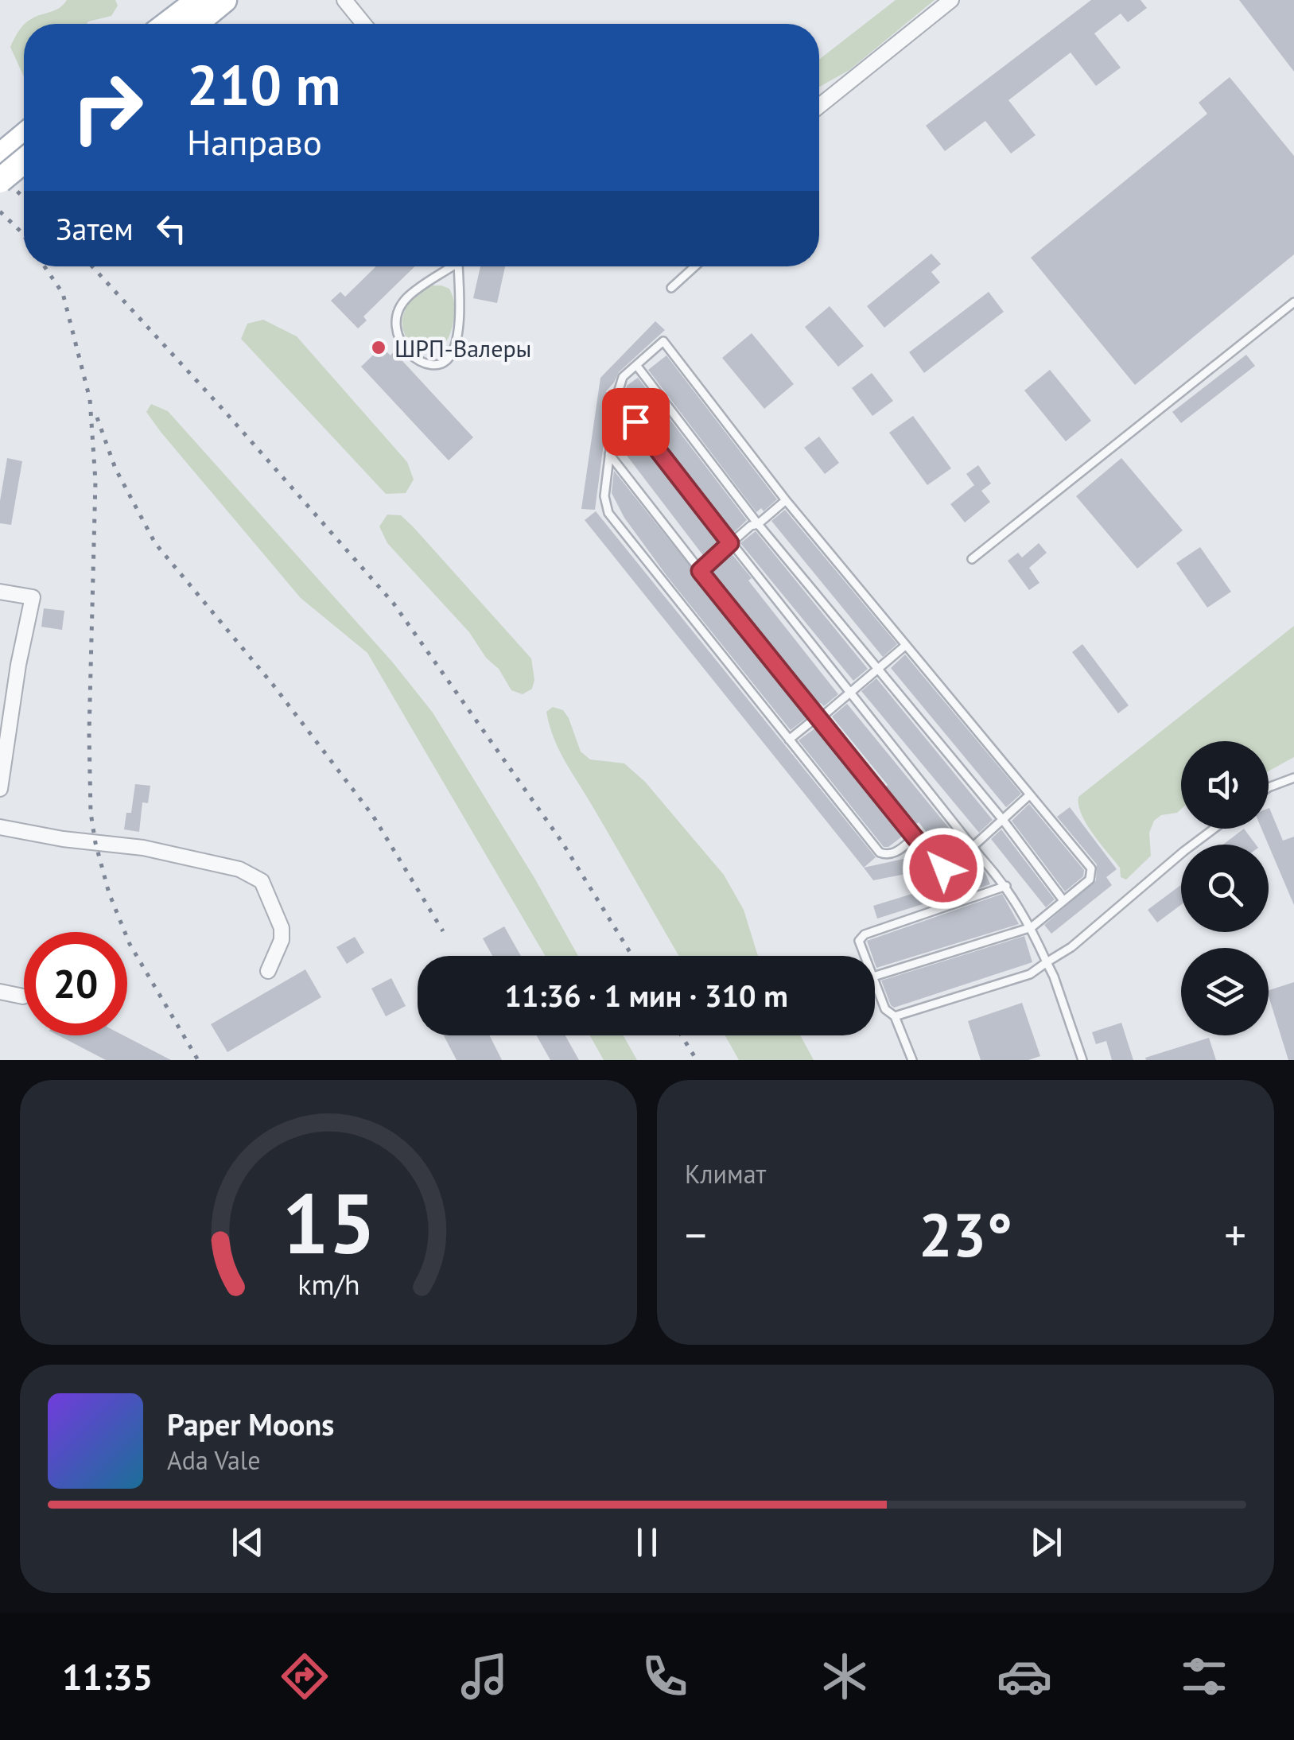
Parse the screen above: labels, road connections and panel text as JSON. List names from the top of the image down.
{
  "places": ["ШРП-Валеры"],
  "page": {
    "turn": ["210 m", "Направо"],
    "then": "Затем",
    "limit": "20",
    "trip": "11:36 · 1 мин · 310 m",
    "tile": "Климат",
    "heat": ["−", "23°", "+"],
    "song": ["Paper Moons", "Ada Vale"],
    "tabs": "11:35",
    "gauge": ["15", "km/h"]
  }
}
